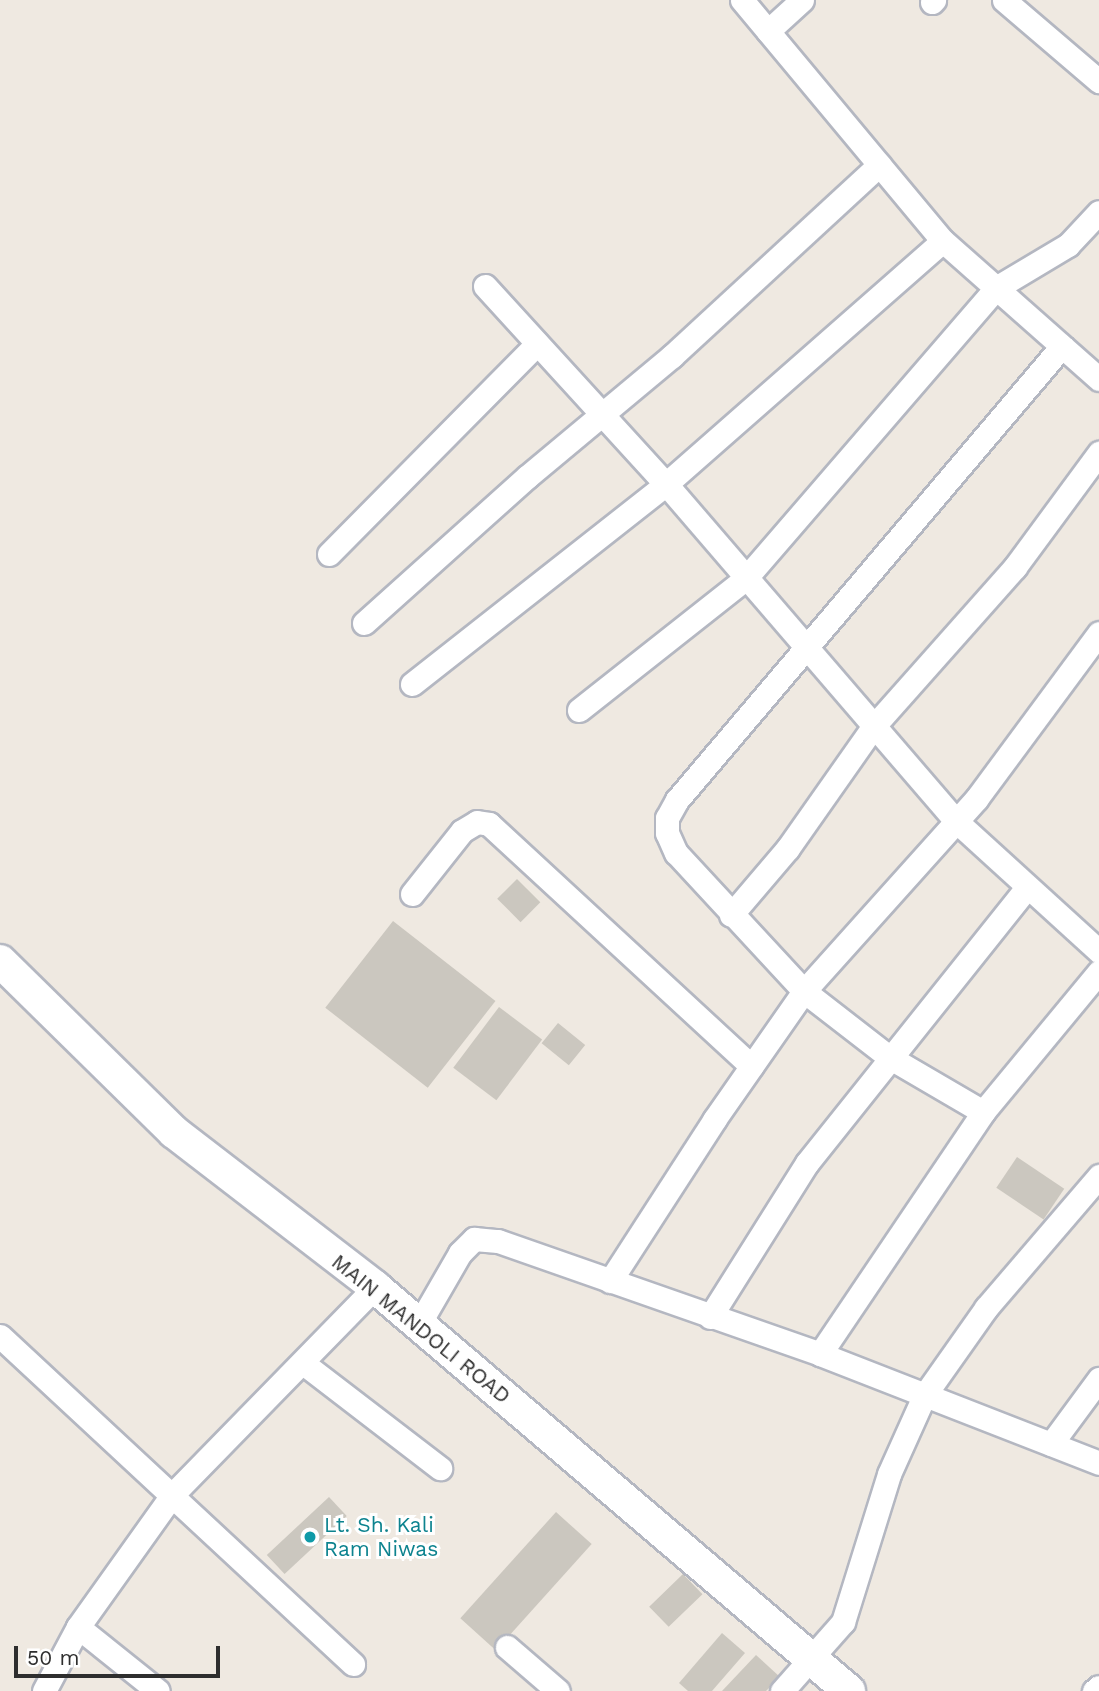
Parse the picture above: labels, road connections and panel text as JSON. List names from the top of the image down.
{
  "streets": {
    "street": ["MAIN MANDOLI ROAD"]
  },
  "places": ["Lt. Sh. Kali Ram Niwas"],
  "scale_bar": "50 m"
}
